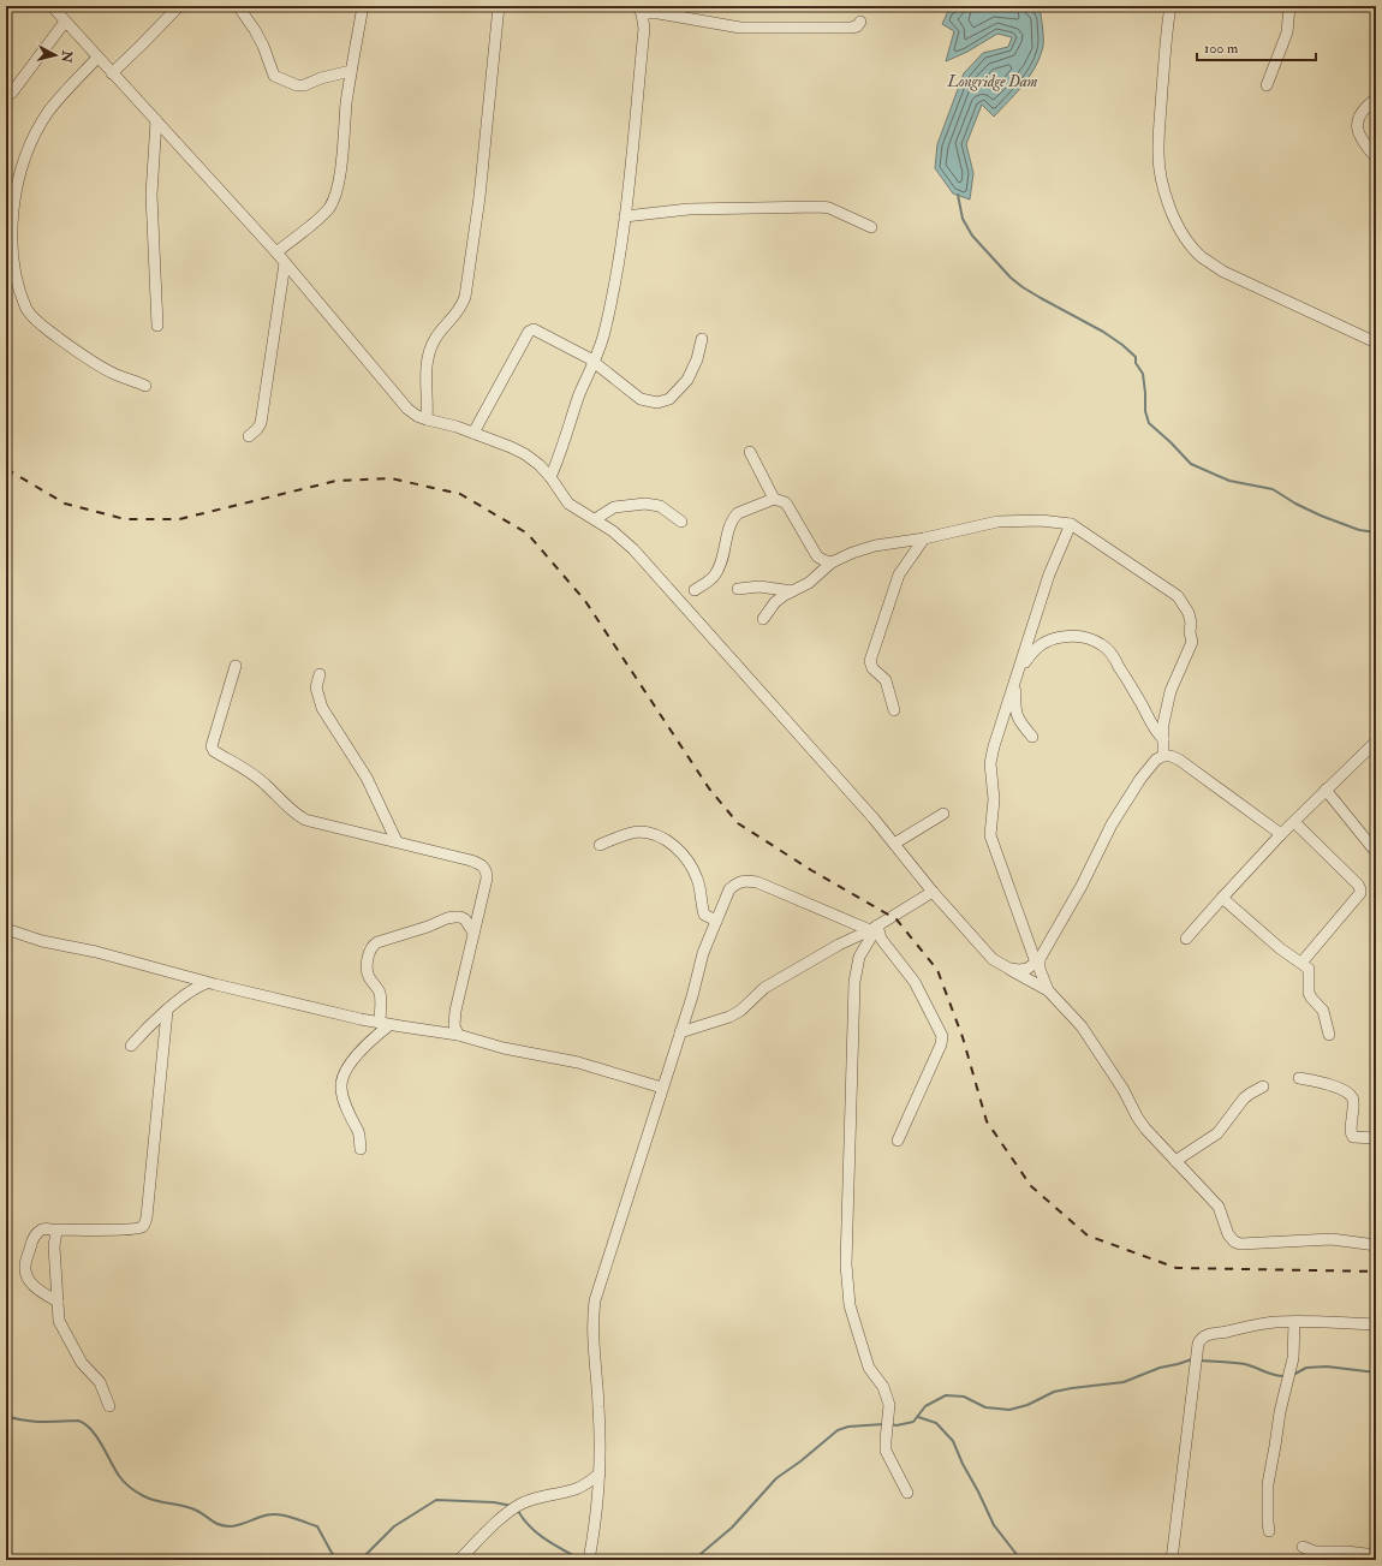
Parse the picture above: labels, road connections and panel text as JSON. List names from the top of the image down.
{
  "water": ["Longridge Dam"],
  "scale_bar": "100 m",
  "north": "right"
}
